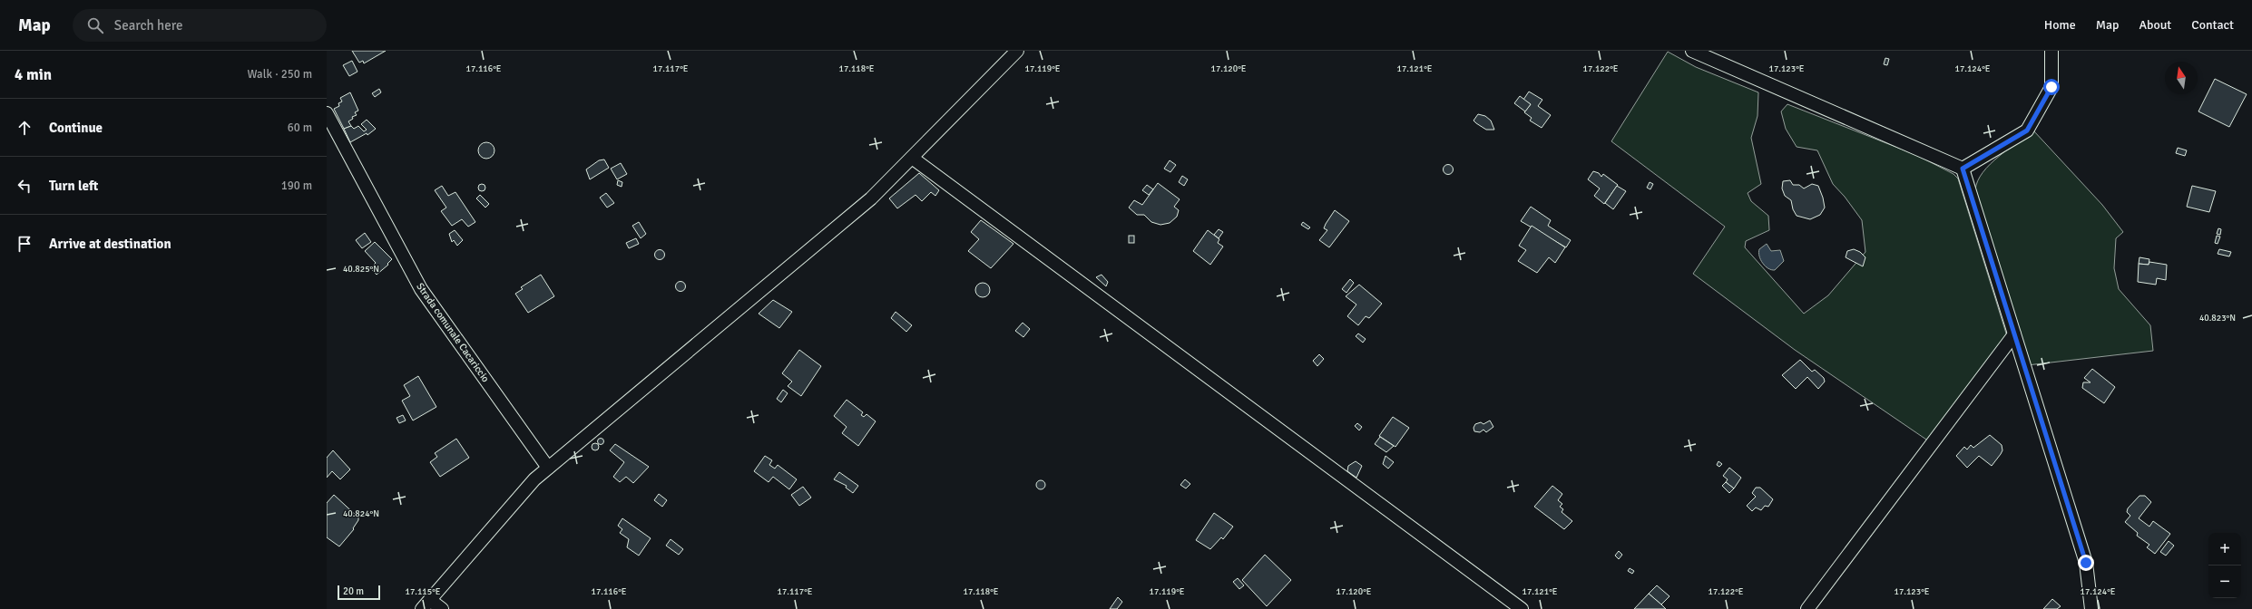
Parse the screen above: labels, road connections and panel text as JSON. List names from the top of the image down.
{
  "streets": {
    "street": ["Strada comunale Cacariccio"]
  },
  "scale_bar": "20 m",
  "north": "top",
  "page": {
    "header": "Map",
    "search": "Search here",
    "nav": [
      "Home",
      "Map",
      "About",
      "Contact"
    ],
    "heading": ["4 min", "Walk · 250 m"],
    "list": [
      ["Continue", "60 m"],
      ["Turn left", "190 m"],
      "Arrive at destination"
    ],
    "map_buttons": ["+", "−"],
    "scale": "20 m"
  },
  "coordinates": [
    "17.116°E",
    "17.117°E",
    "17.118°E",
    "17.119°E",
    "17.120°E",
    "17.121°E",
    "17.122°E",
    "17.123°E",
    "17.124°E",
    "40.825°N",
    "40.823°N",
    "40.824°N",
    "17.115°E"
  ]
}
